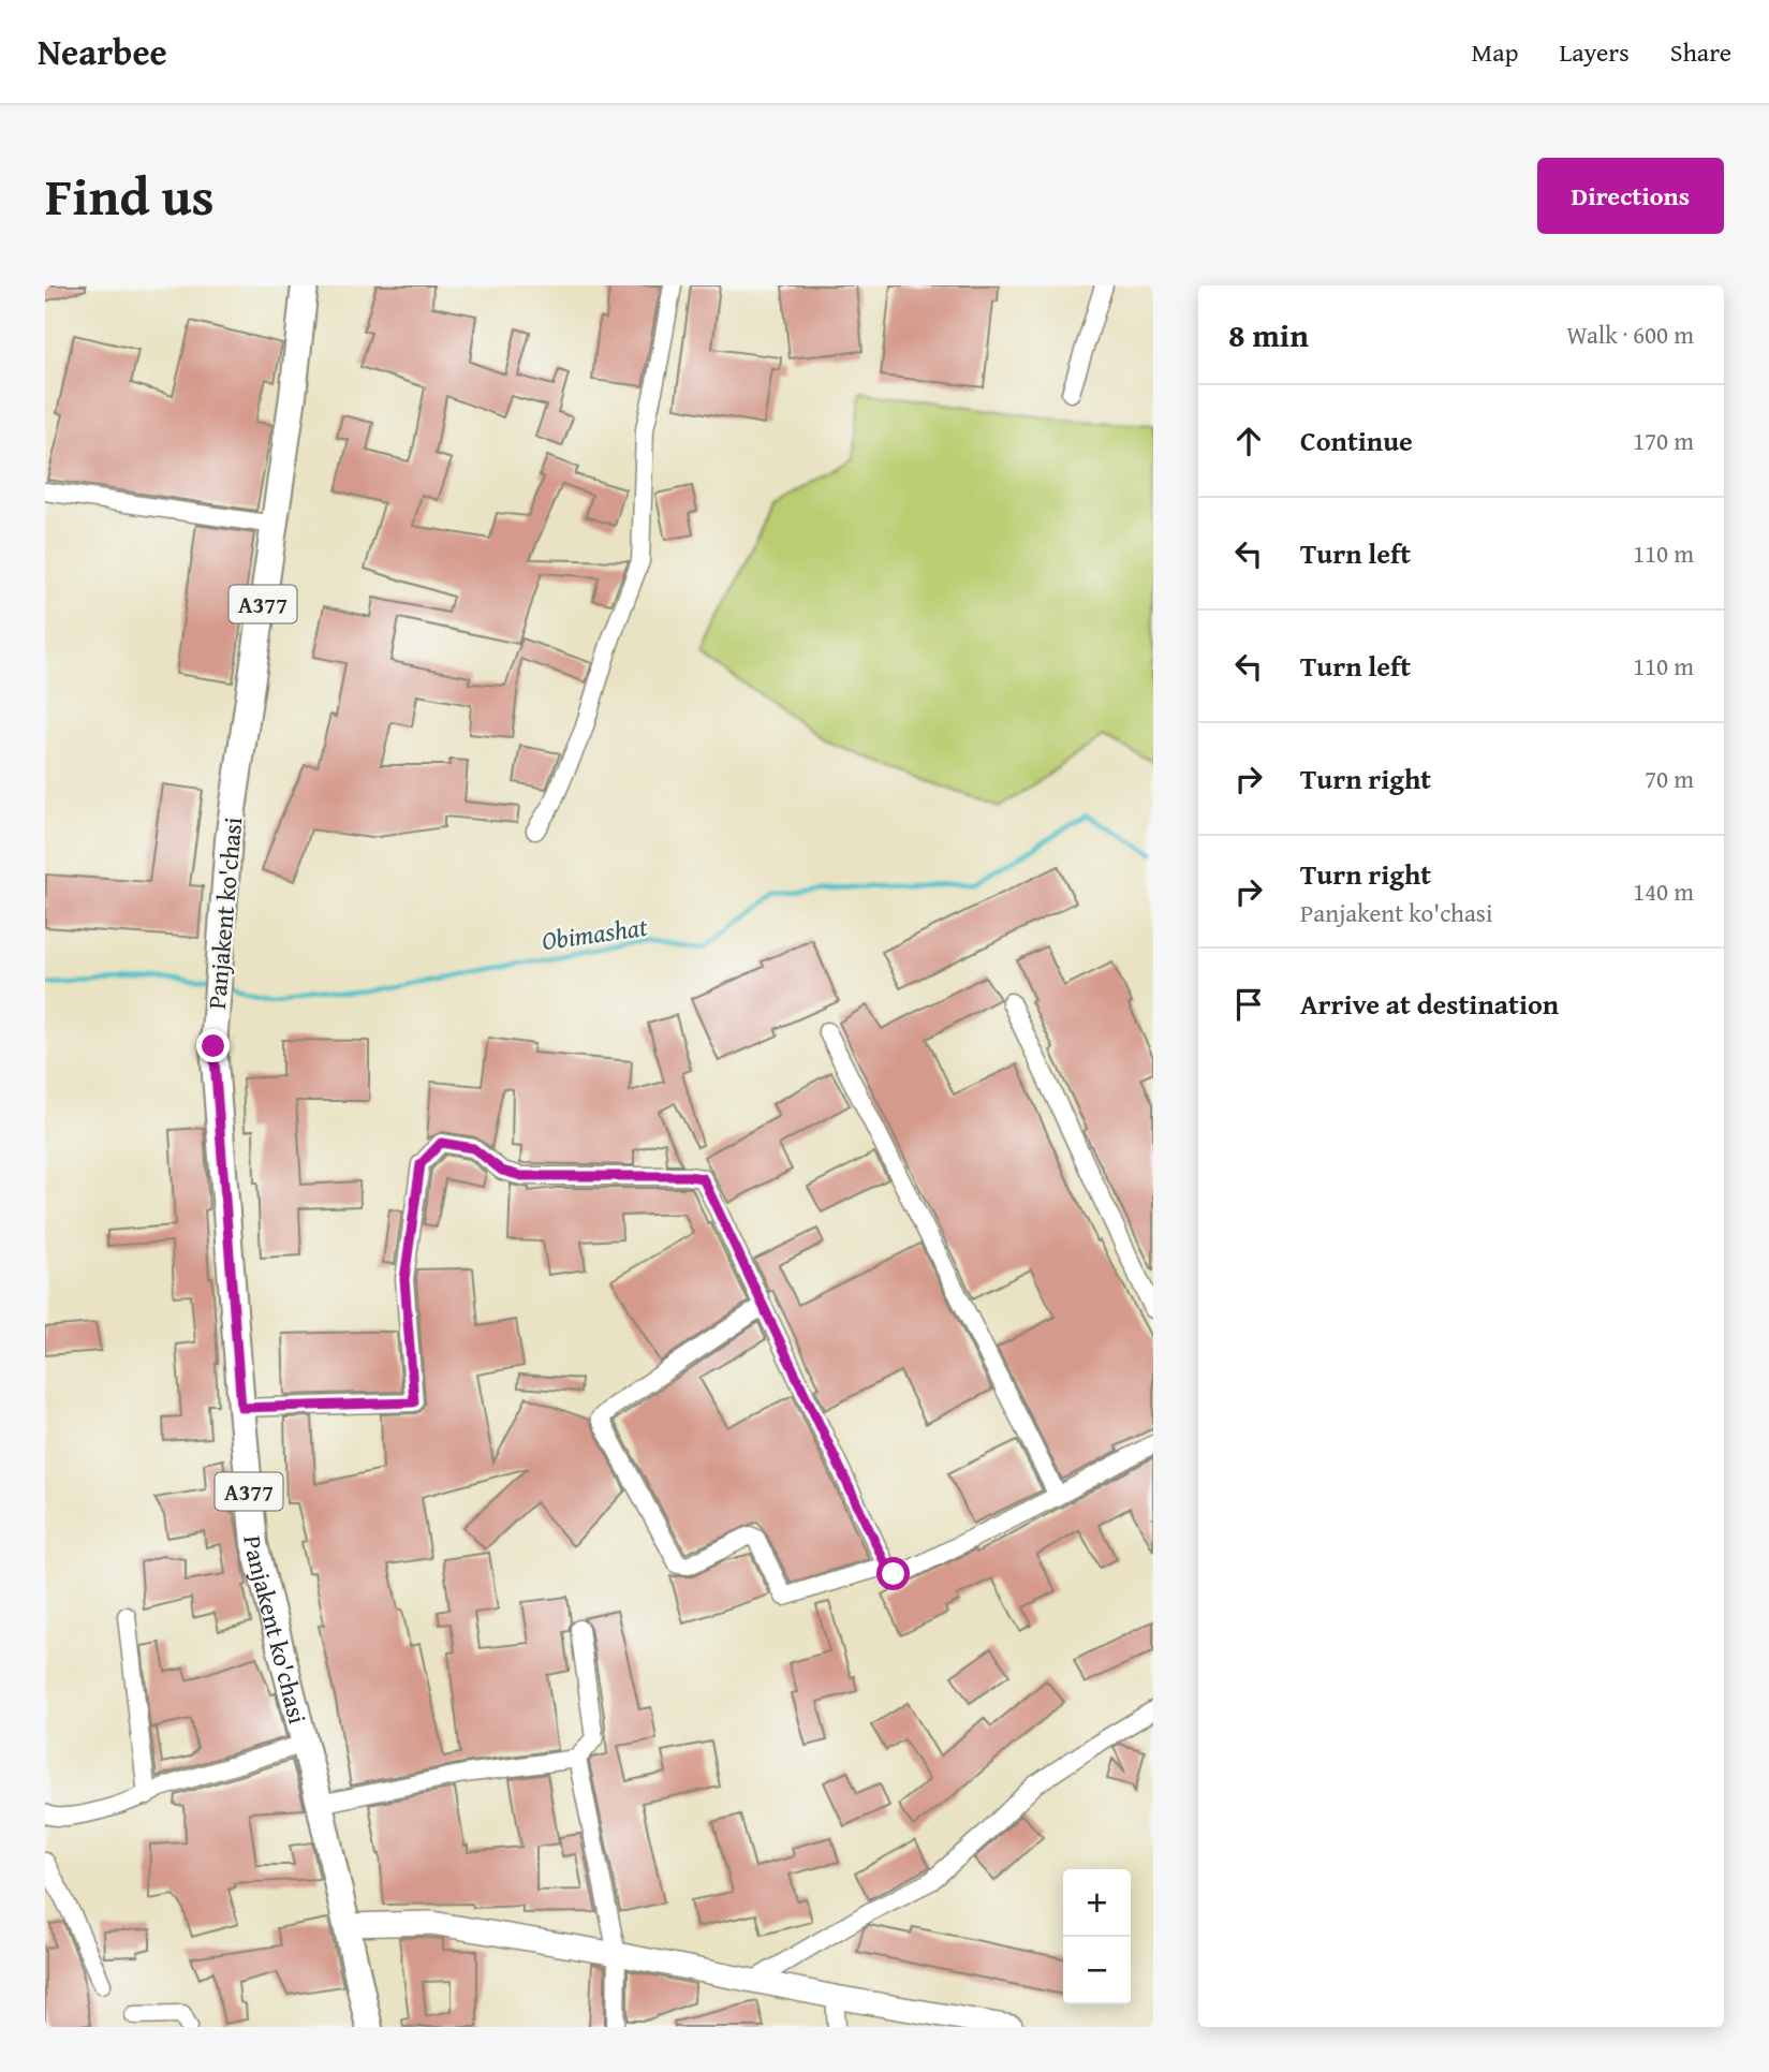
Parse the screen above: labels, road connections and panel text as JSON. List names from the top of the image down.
{
  "streets": {
    "main road": ["A377", "Panjakent ko'chasi"]
  },
  "water": ["Obimashat"],
  "page": {
    "header": "Nearbee",
    "nav": ["Map", "Layers", "Share"],
    "title": "Find us",
    "buttons": "Directions",
    "heading": ["8 min", "Walk · 600 m"],
    "list": [
      ["Continue", "170 m"],
      ["Turn left", "110 m"],
      ["Turn left", "110 m"],
      ["Turn right", "70 m"],
      ["Turn right", "Panjakent ko'chasi", "140 m"],
      "Arrive at destination"
    ],
    "map_buttons": ["+", "−"]
  }
}
